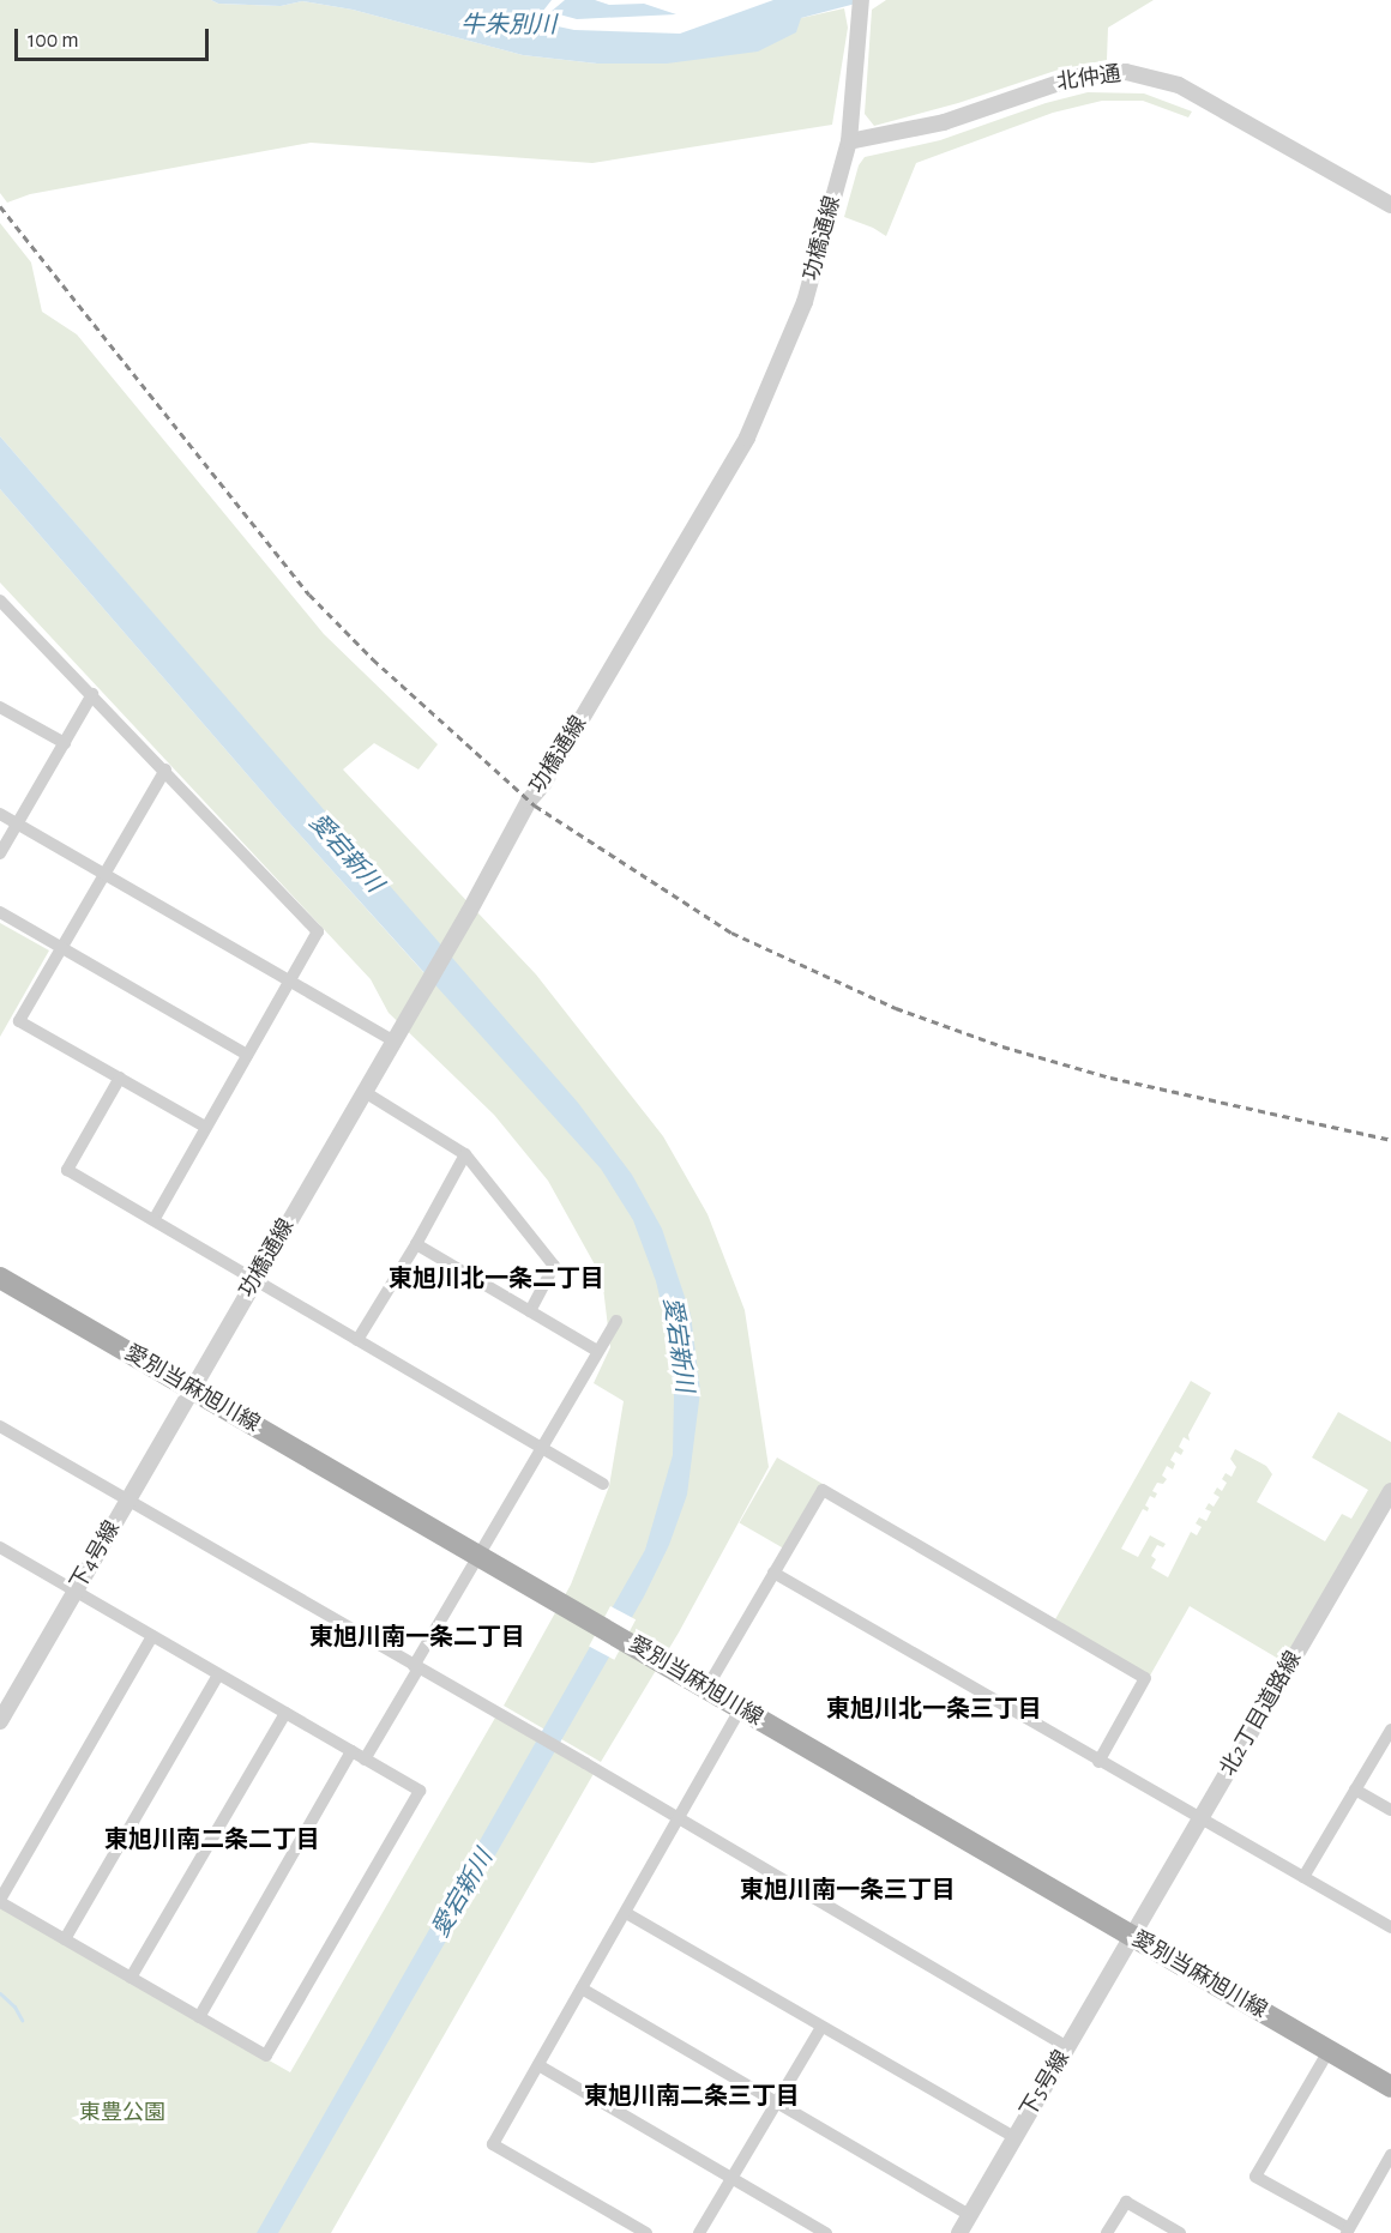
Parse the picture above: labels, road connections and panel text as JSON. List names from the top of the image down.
{
  "streets": {
    "main road": ["愛別当麻旭川線"],
    "street": [
      "北仲通",
      "功橋通線",
      "下4号線",
      "北2丁目道路線",
      "下5号線"
    ]
  },
  "crossings": [
    ["北仲通", "功橋通線"],
    ["功橋通線", "愛別当麻旭川線"],
    ["功橋通線", "下4号線"],
    ["愛別当麻旭川線", "下4号線"],
    ["愛別当麻旭川線", "北2丁目道路線"],
    ["愛別当麻旭川線", "下5号線"],
    ["北2丁目道路線", "下5号線"]
  ],
  "districts": [
    "東旭川北一条二丁目",
    "東旭川南一条二丁目",
    "東旭川北一条三丁目",
    "東旭川南二条二丁目",
    "東旭川南一条三丁目",
    "東旭川南二条三丁目"
  ],
  "water": ["牛朱別川", "愛宕新川"],
  "parks": ["東豊公園"],
  "scale_bar": "100 m"
}
